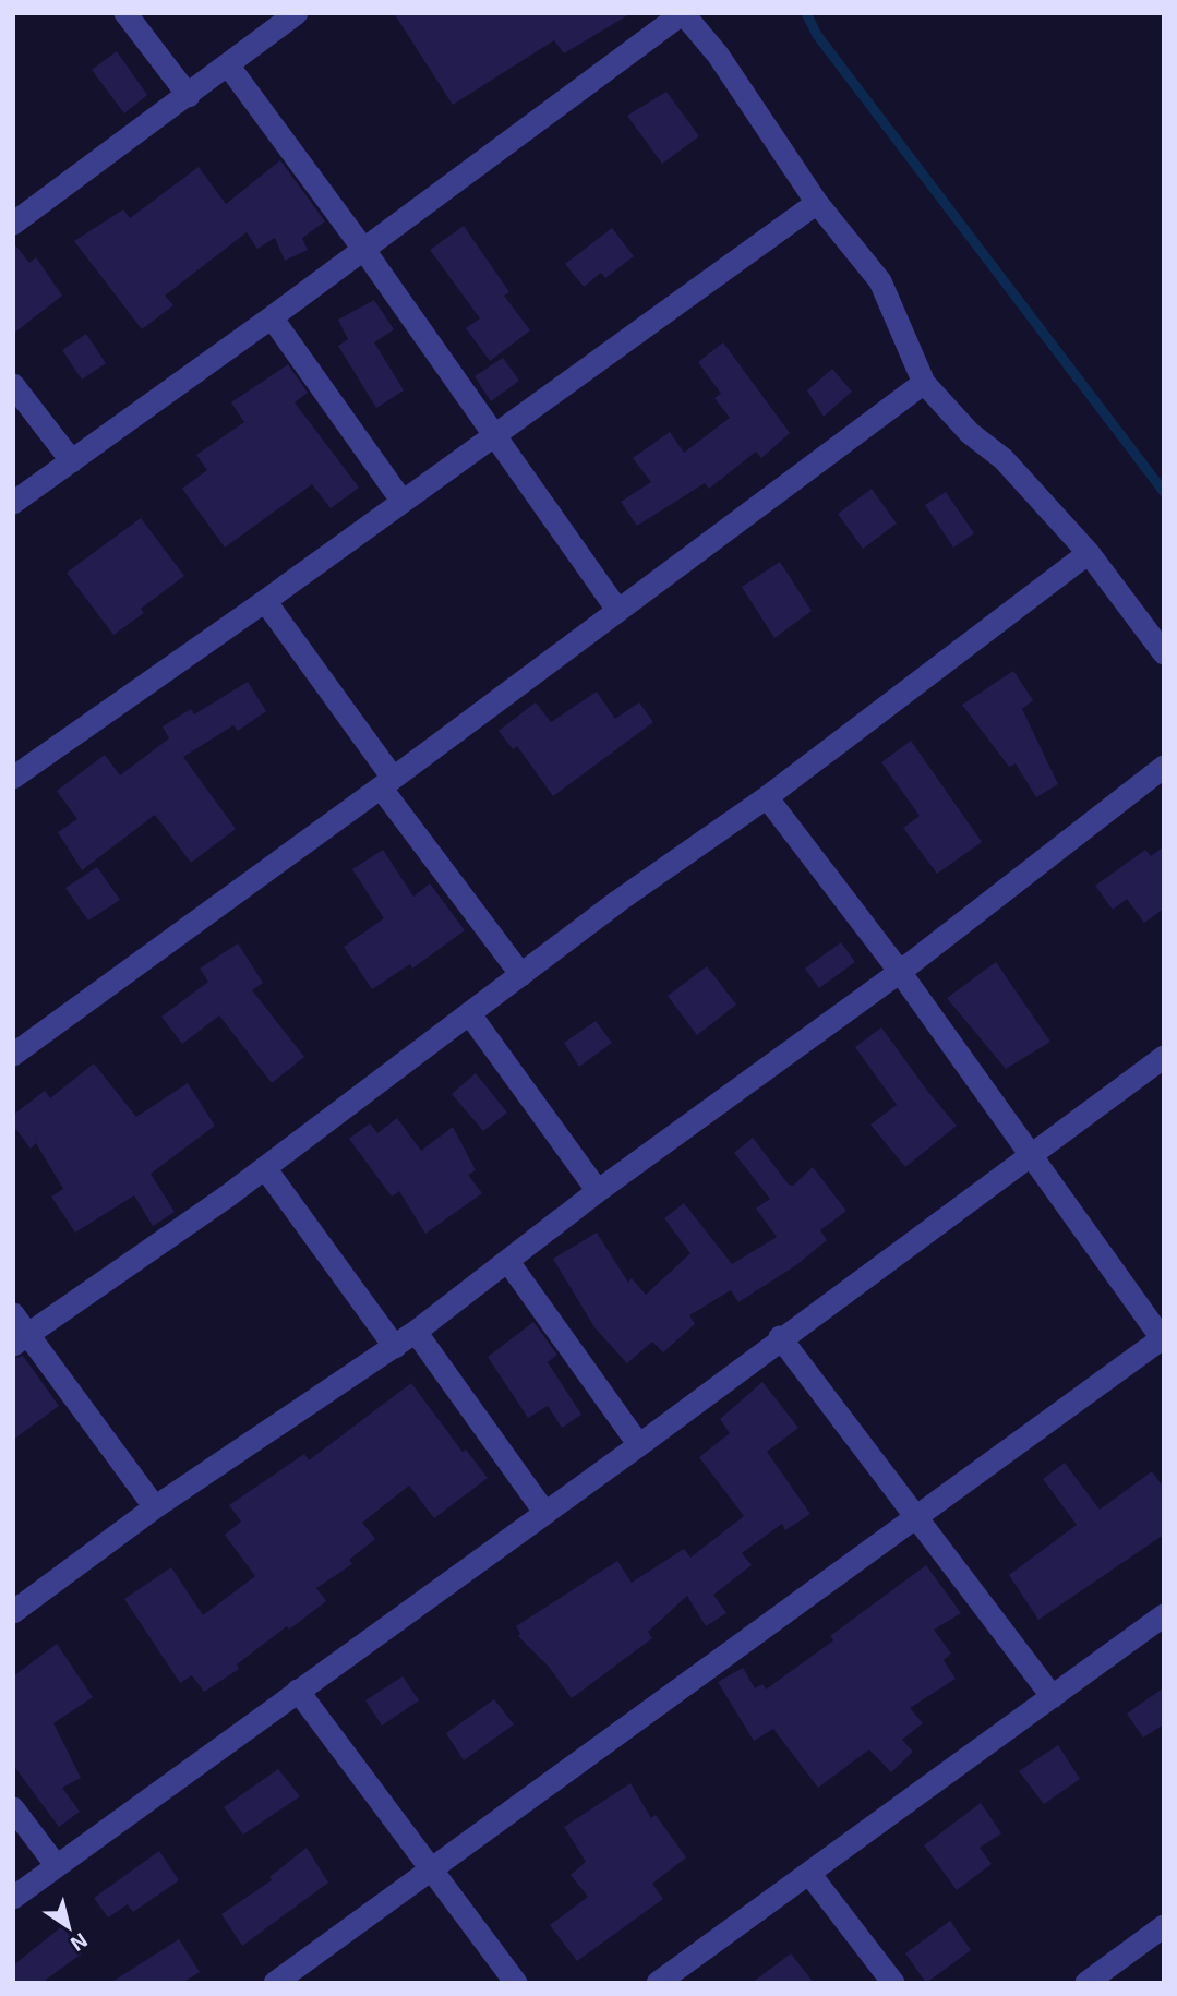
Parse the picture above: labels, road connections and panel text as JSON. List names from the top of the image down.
{
  "north": "bottom right"
}
